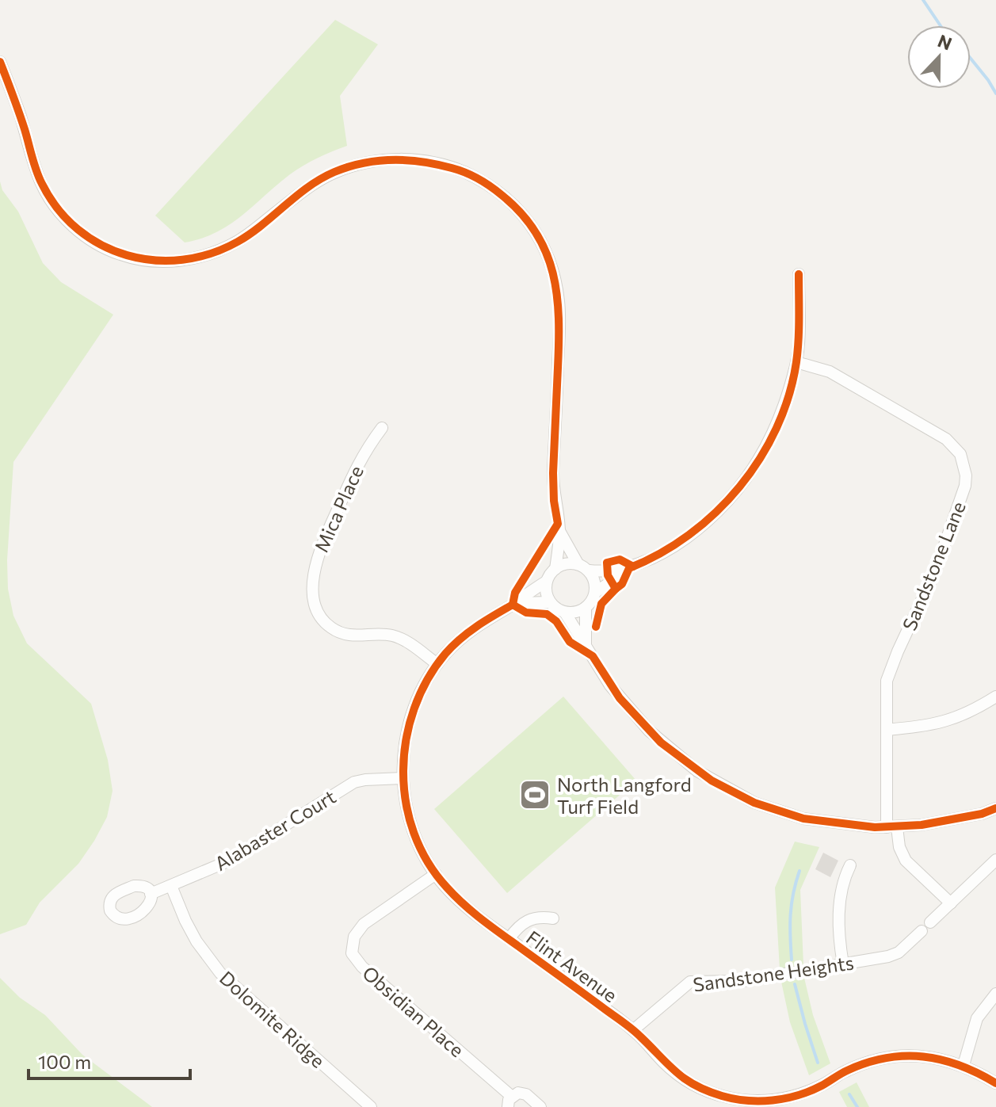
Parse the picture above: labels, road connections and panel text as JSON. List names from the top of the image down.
{
  "streets": {
    "street": [
      "Mica Place",
      "Sandstone Lane",
      "Alabaster Court",
      "Flint Avenue",
      "Sandstone Heights",
      "Obsidian Place",
      "Dolomite Ridge"
    ]
  },
  "crossings": [
    ["Mica Place", "Flint Avenue"],
    ["Alabaster Court", "Flint Avenue"],
    ["Alabaster Court", "Dolomite Ridge"],
    ["Flint Avenue", "Sandstone Heights"],
    ["Flint Avenue", "Obsidian Place"]
  ],
  "places": {
    "sports": ["North Langford Turf Field"]
  },
  "scale_bar": "100 m",
  "north": "top"
}
